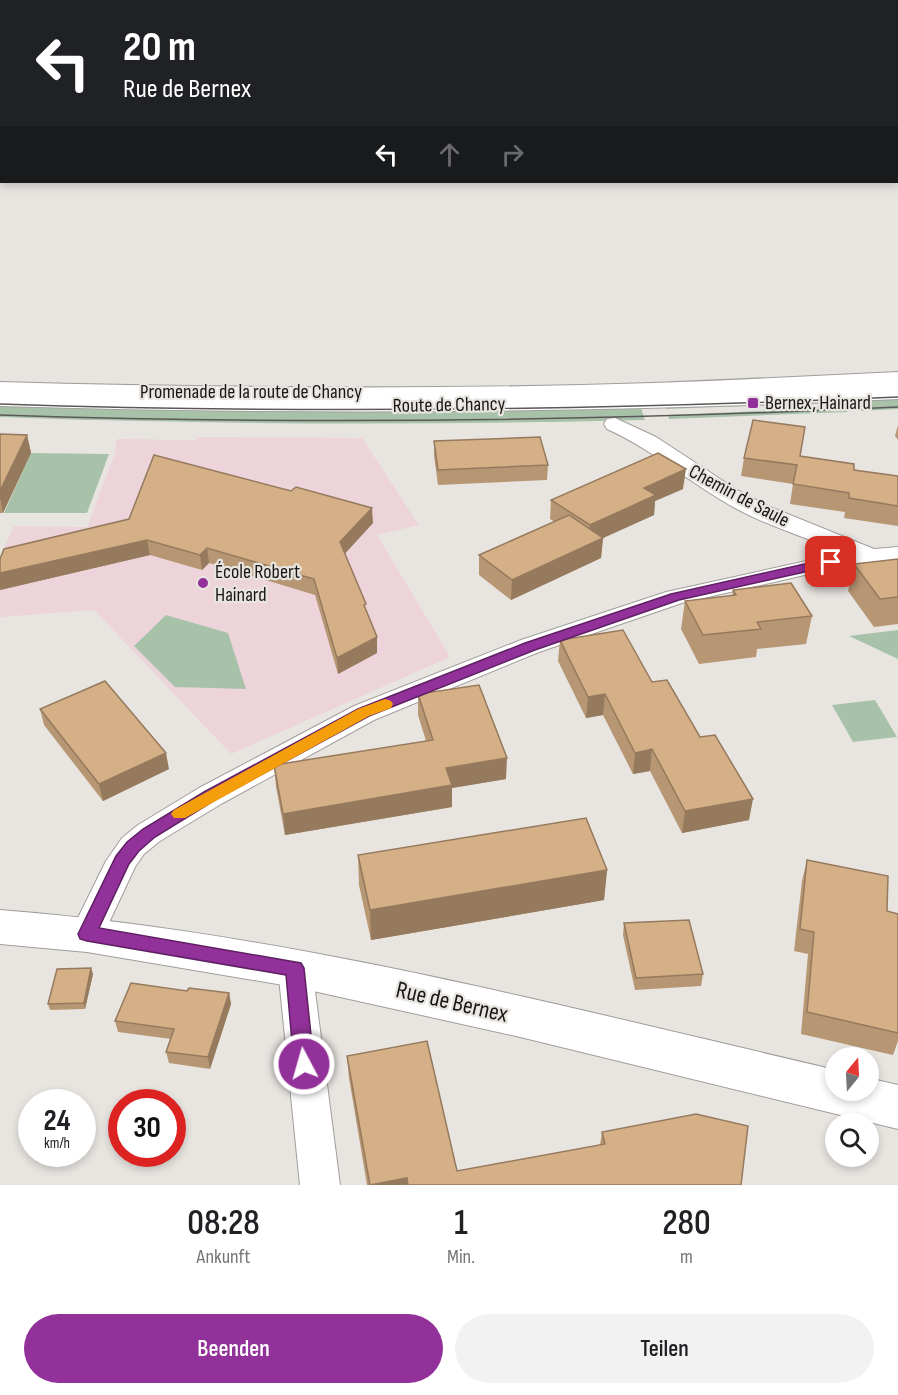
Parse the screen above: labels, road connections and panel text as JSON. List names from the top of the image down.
{
  "streets": {
    "main road": ["Route de Chancy", "Rue de Bernex"],
    "street": ["Promenade de la route de Chancy", "Chemin de Saule"]
  },
  "crossings": [
    ["Route de Chancy", "Chemin de Saule"],
    ["Chemin de Saule", "Rue de Bernex"]
  ],
  "places": {
    "transit": ["Bernex, Hainard"],
    "other": ["École Robert Hainard"]
  },
  "north": "top",
  "page": {
    "turn": ["20 m", "Rue de Bernex"],
    "speed": "24 km/h",
    "limit": "30",
    "eta": [
      "08:28",
      "Ankunft",
      "1",
      "Min.",
      "280",
      "m"
    ],
    "buttons": ["Beenden", "Teilen"]
  }
}
